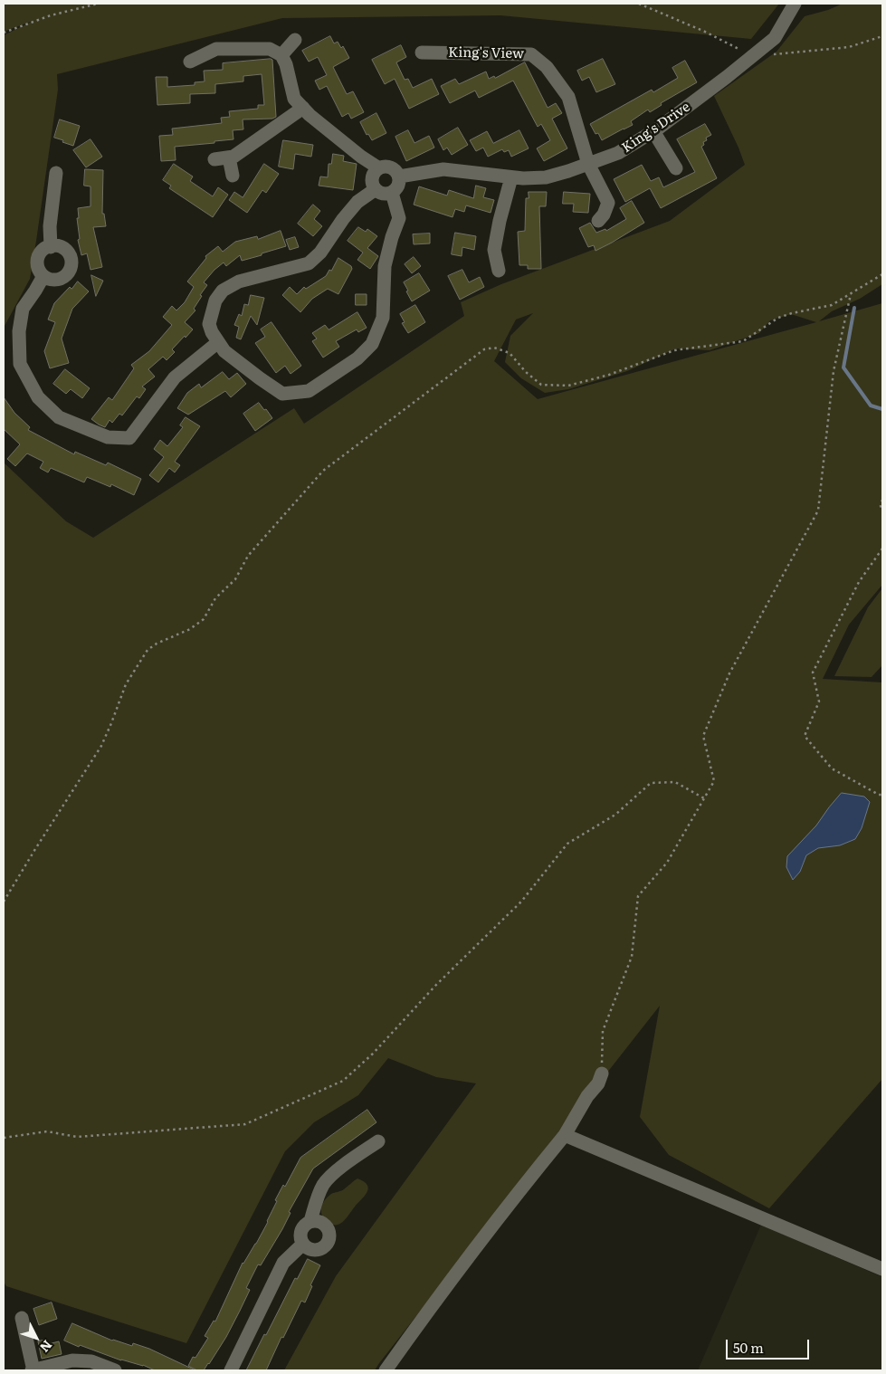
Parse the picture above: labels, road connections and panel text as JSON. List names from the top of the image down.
{
  "streets": {
    "street": ["King's View", "King's Drive"]
  },
  "crossings": [
    ["King's View", "King's Drive"]
  ],
  "scale_bar": "50 m",
  "north": "bottom right"
}
